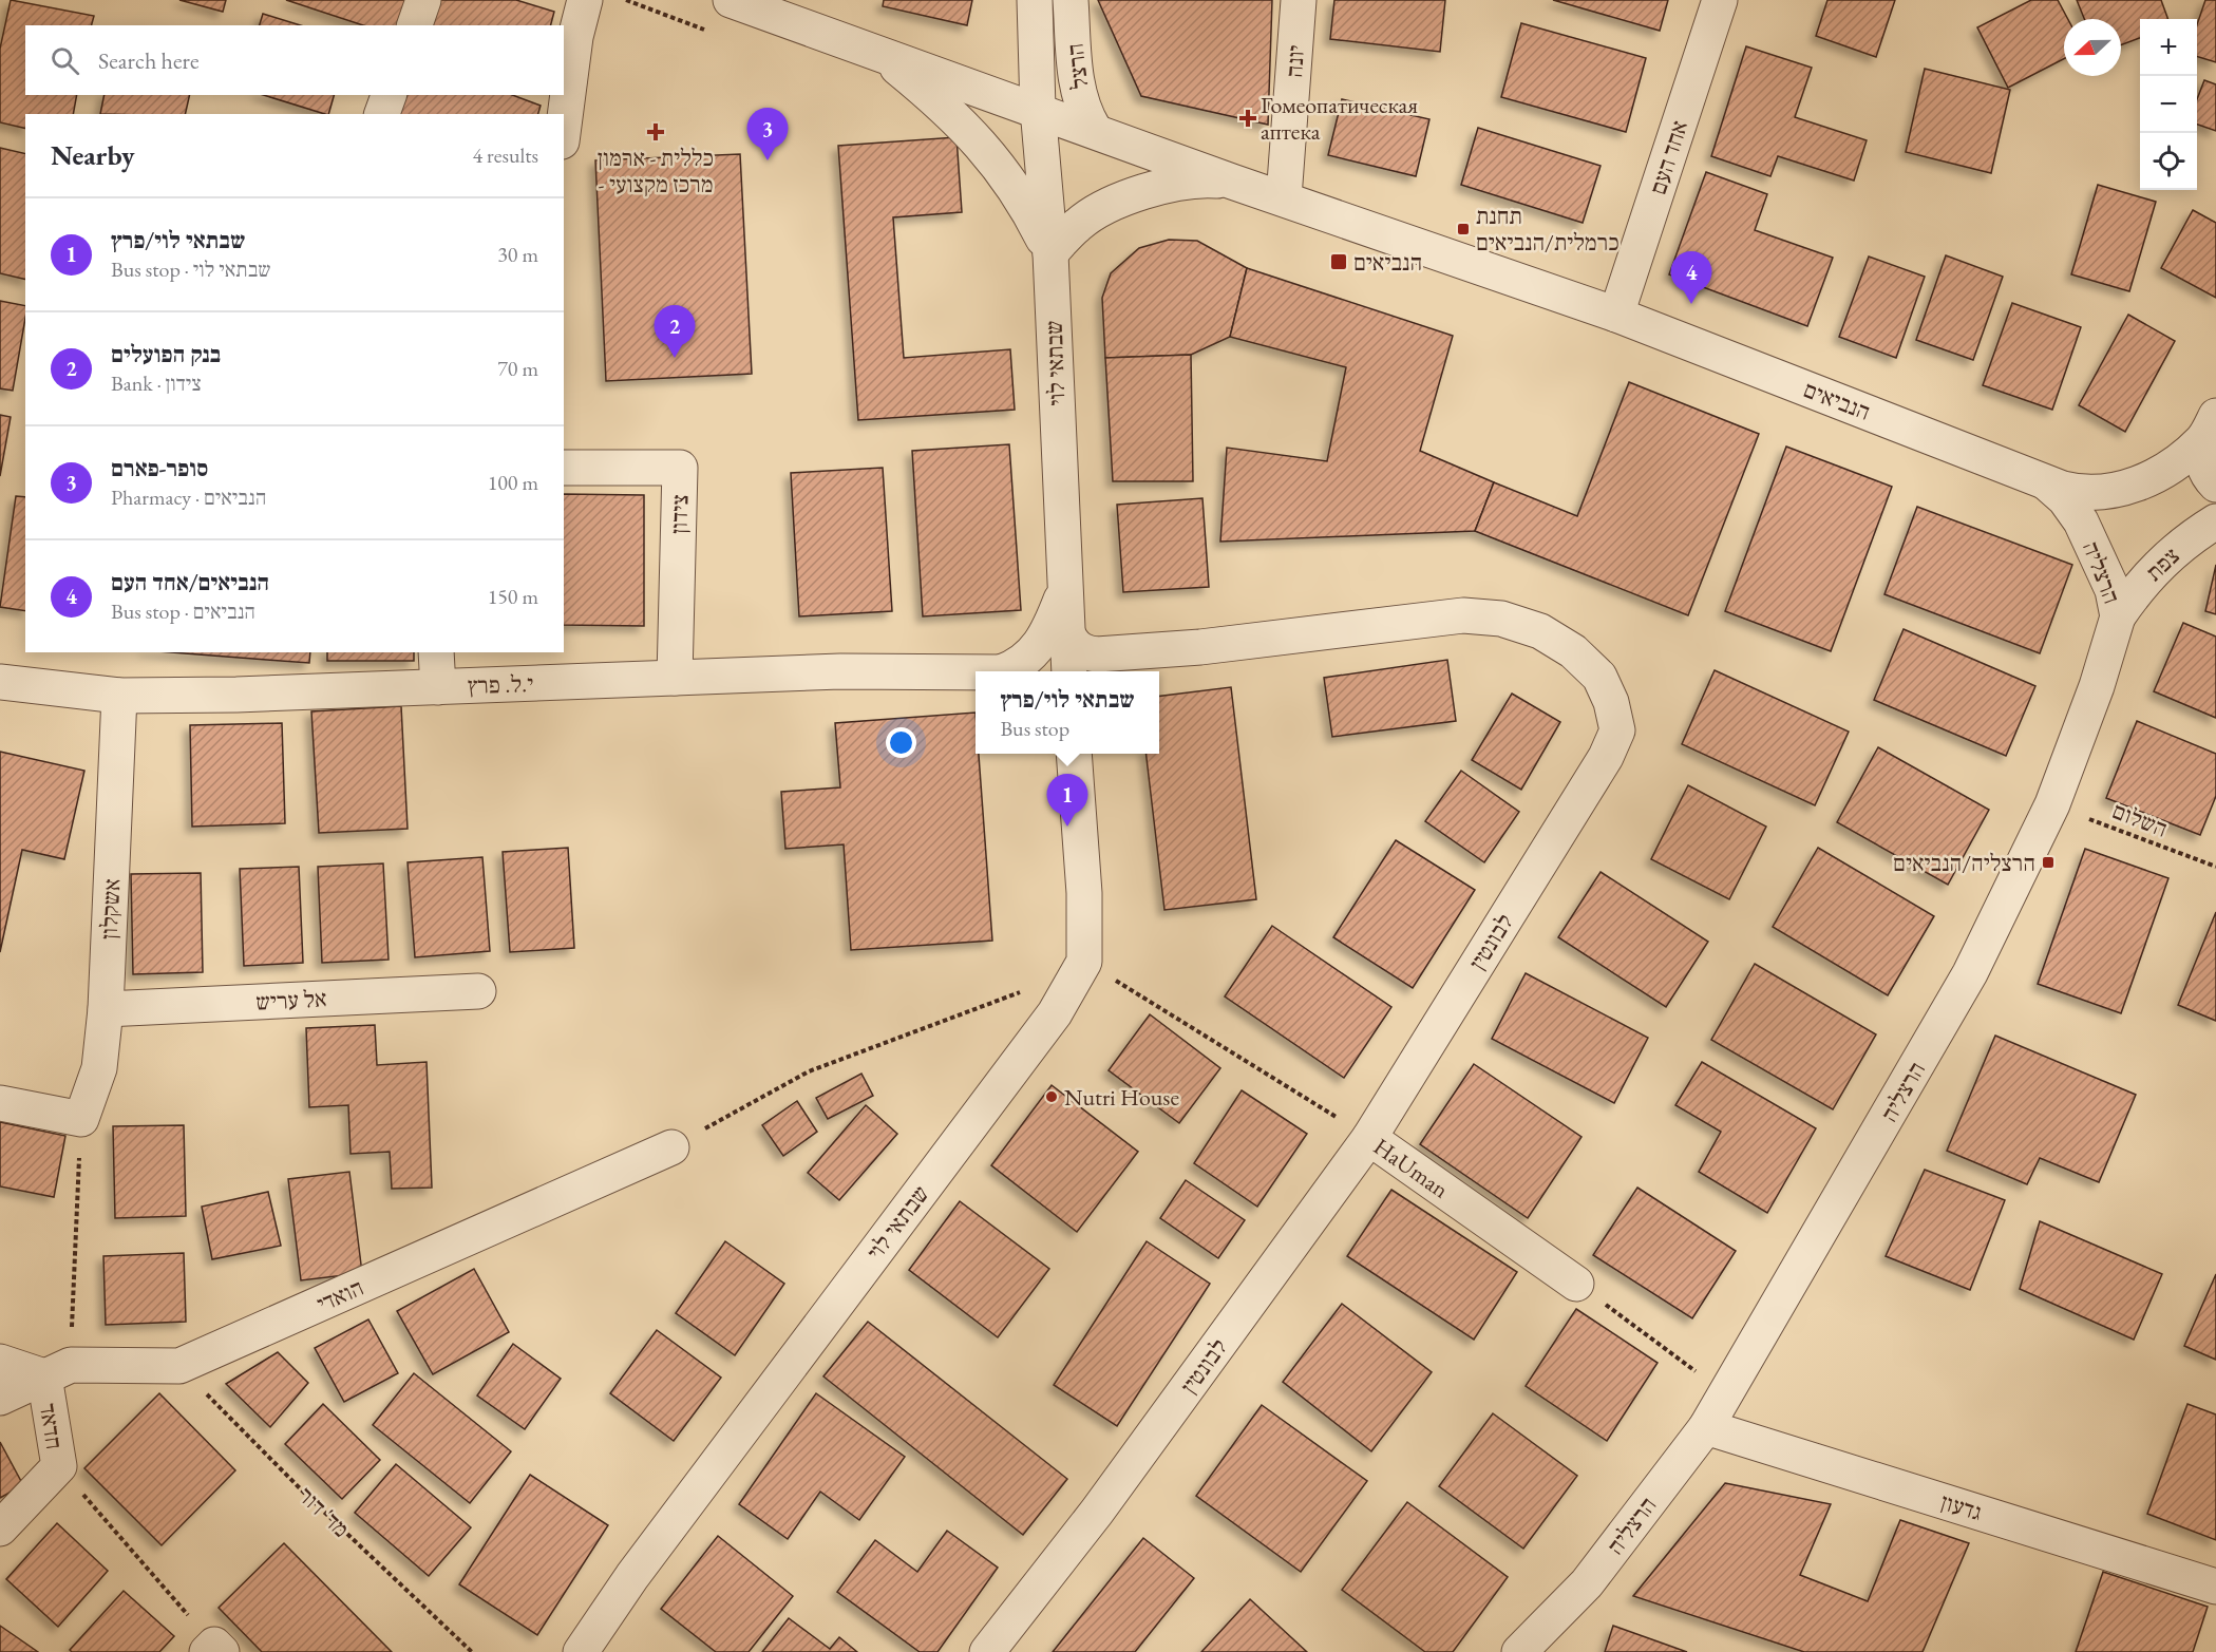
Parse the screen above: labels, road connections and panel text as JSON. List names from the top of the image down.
{
  "streets": {
    "street": [
      "יונה",
      "הרצל",
      "אחד העם",
      "שבתאי לוי",
      "הנביאים",
      "צידון",
      "צפת",
      "הרצליה",
      "י.ל. פרץ",
      "אשקלון",
      "לבונטין",
      "אל עריש",
      "HaUman",
      "הואדי",
      "חדאד",
      "גדעון"
    ],
    "path": ["השלום", "מד' דור"]
  },
  "crossings": [
    ["יונה", "הנביאים"],
    ["הרצל", "הנביאים"],
    ["אחד העם", "הנביאים"],
    ["שבתאי לוי", "הנביאים"],
    ["שבתאי לוי", "י.ל. פרץ"],
    ["שבתאי לוי", "לבונטין"],
    ["שבתאי לוי", "HaUman"],
    ["הנביאים", "הרצליה"],
    ["צידון", "י.ל. פרץ"],
    ["צפת", "הרצליה"],
    ["הרצליה", "השלום"],
    ["הרצליה", "גדעון"],
    ["י.ל. פרץ", "אשקלון"],
    ["אשקלון", "אל עריש"],
    ["לבונטין", "HaUman"],
    ["הואדי", "חדאד"],
    ["הואדי", "מד' דור"]
  ],
  "places": {
    "health": ["Гомеопатическая аптека", "כללית - ארמון - מרכז מקצועי"],
    "transit": ["תחנת כרמלית/הנביאים", "הנביאים", "הרצליה/הנביאים"],
    "other": ["Nutri House"]
  },
  "north": "left",
  "page": {
    "map_buttons": ["+", "−"],
    "search": "Search here",
    "pins": [
      "3",
      "4",
      "2",
      "1"
    ],
    "heading": ["Nearby", "4 results"],
    "list": [
      {
        "mark": "1",
        "name": "שבתאי לוי/פרץ",
        "note": "Bus stop · שבתאי לוי",
        "value": "30 m"
      },
      {
        "mark": "2",
        "name": "בנק הפועלים",
        "note": "Bank · צידון",
        "value": "70 m"
      },
      {
        "mark": "3",
        "name": "סופר-פארם",
        "note": "Pharmacy · הנביאים",
        "value": "100 m"
      },
      {
        "mark": "4",
        "name": "הנביאים/אחד העם",
        "note": "Bus stop · הנביאים",
        "value": "150 m"
      }
    ],
    "popup": ["שבתאי לוי/פרץ", "Bus stop"]
  }
}
